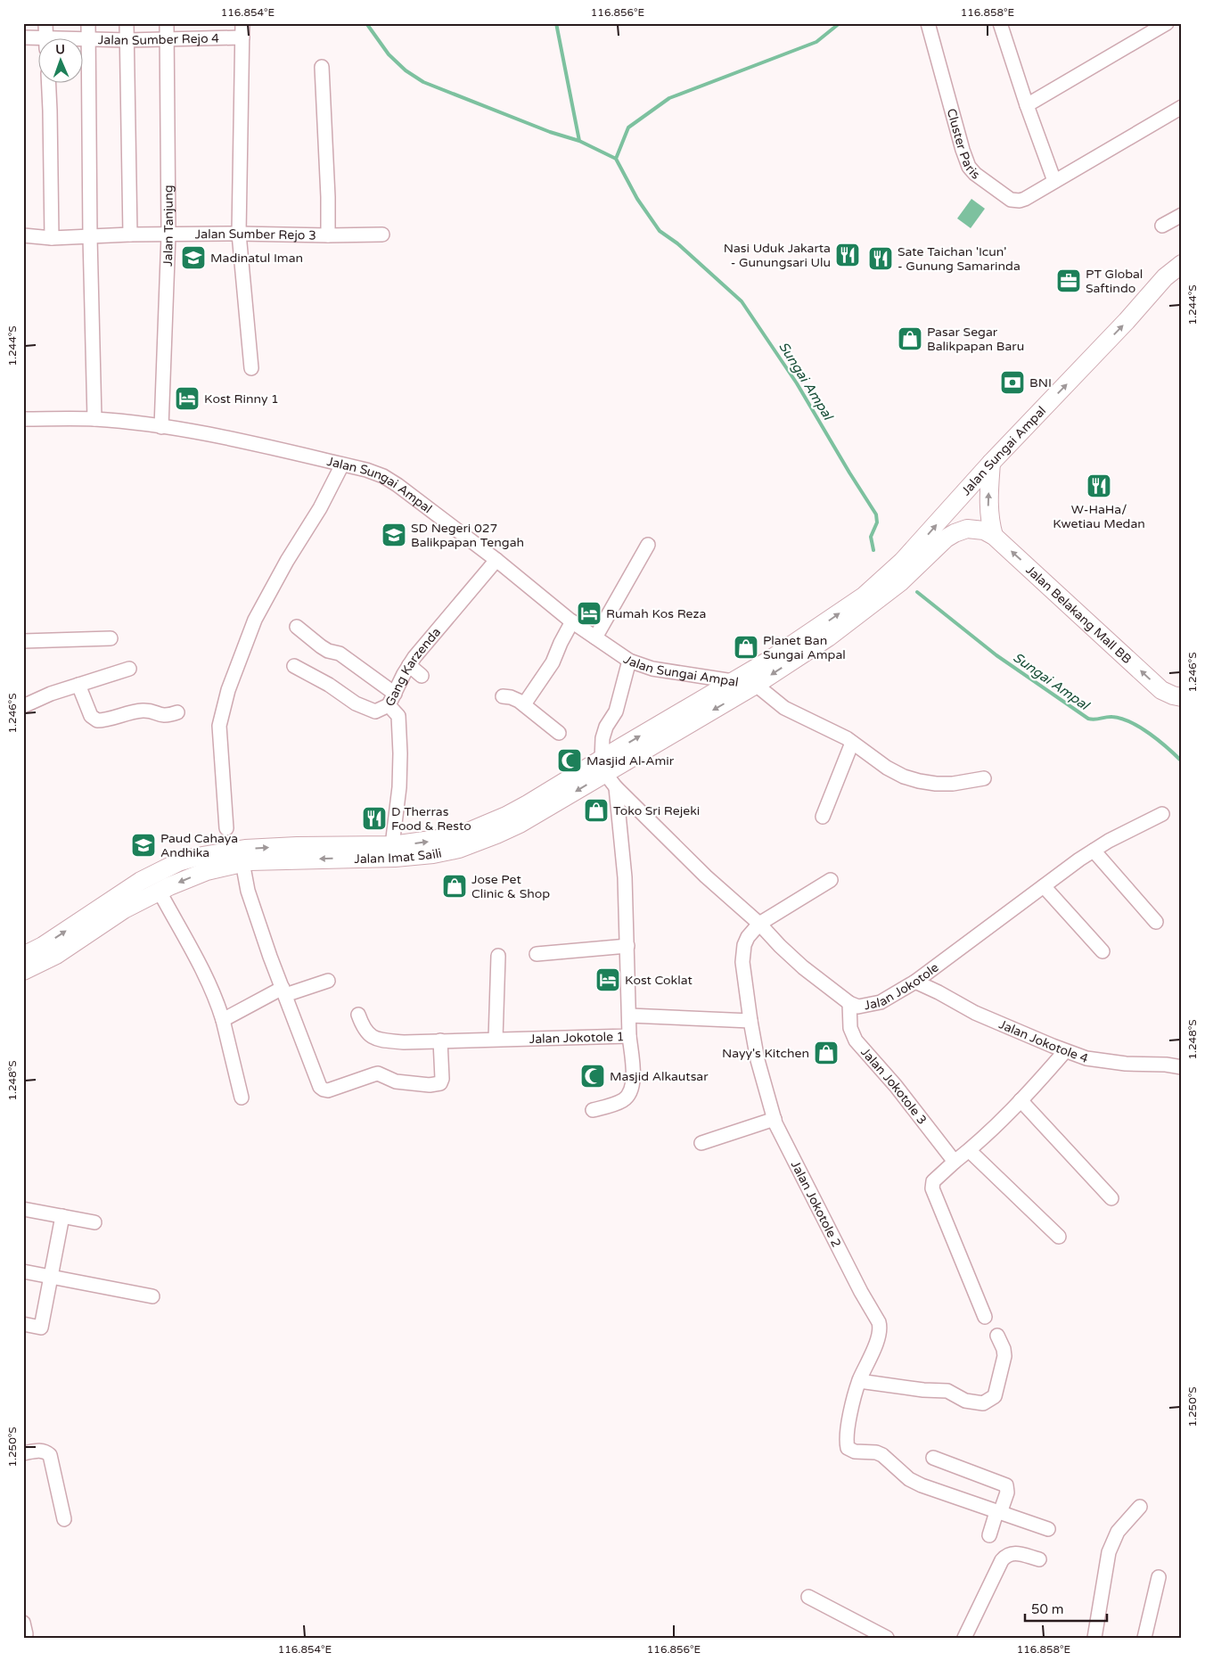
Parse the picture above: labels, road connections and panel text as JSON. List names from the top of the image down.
{
  "streets": {
    "main road": ["Jalan Sungai Ampal", "Jalan Belakang Mall BB", "Jalan Imat Saili"],
    "street": [
      "Jalan Sumber Rejo 4",
      "Cluster Paris",
      "Jalan Tanjung",
      "Jalan Sumber Rejo 3",
      "Gang Karzenda",
      "Jalan Jokotole",
      "Jalan Jokotole 1",
      "Jalan Jokotole 4",
      "Jalan Jokotole 3",
      "Jalan Jokotole 2"
    ]
  },
  "crossings": [
    ["Jalan Sumber Rejo 4", "Jalan Tanjung"],
    ["Jalan Tanjung", "Jalan Sumber Rejo 3"],
    ["Jalan Tanjung", "Jalan Sungai Ampal"],
    ["Jalan Sungai Ampal", "Jalan Belakang Mall BB"],
    ["Jalan Sungai Ampal", "Gang Karzenda"],
    ["Jalan Sungai Ampal", "Jalan Imat Saili"],
    ["Jalan Sungai Ampal", "Jalan Jokotole 1"],
    ["Gang Karzenda", "Jalan Imat Saili"],
    ["Jalan Imat Saili", "Jalan Jokotole"],
    ["Jalan Imat Saili", "Jalan Jokotole 1"],
    ["Jalan Jokotole", "Jalan Jokotole 1"],
    ["Jalan Jokotole", "Jalan Jokotole 4"],
    ["Jalan Jokotole", "Jalan Jokotole 3"],
    ["Jalan Jokotole", "Jalan Jokotole 2"]
  ],
  "one_way": ["Jalan Belakang Mall BB"],
  "water": ["Sungai Ampal"],
  "places": {
    "restaurant": [
      "Nasi Uduk Jakarta - Gunungsari Ulu",
      "Sate Taichan 'Icun' - Gunung Samarinda",
      "W-HaHa/ Kwetiau Medan",
      "D Therras Food & Resto"
    ],
    "school or university": ["Madinatul Iman", "SD Negeri 027 Balikpapan Tengah", "Paud Cahaya Andhika"],
    "office": ["PT Global Saftindo"],
    "shop": [
      "Pasar Segar Balikpapan Baru",
      "Planet Ban Sungai Ampal",
      "Toko Sri Rejeki",
      "Jose Pet Clinic & Shop",
      "Nayy's Kitchen"
    ],
    "bank": ["BNI"],
    "hotel": ["Kost Rinny 1", "Rumah Kos Reza", "Kost Coklat"],
    "mosque": ["Masjid Al-Amir", "Masjid Alkautsar"]
  },
  "scale_bar": "50 m",
  "north": "top",
  "coordinates": [
    "116.854°E",
    "116.856°E",
    "116.858°E",
    "1.244°S",
    "1.246°S",
    "1.248°S",
    "1.250°S"
  ]
}
